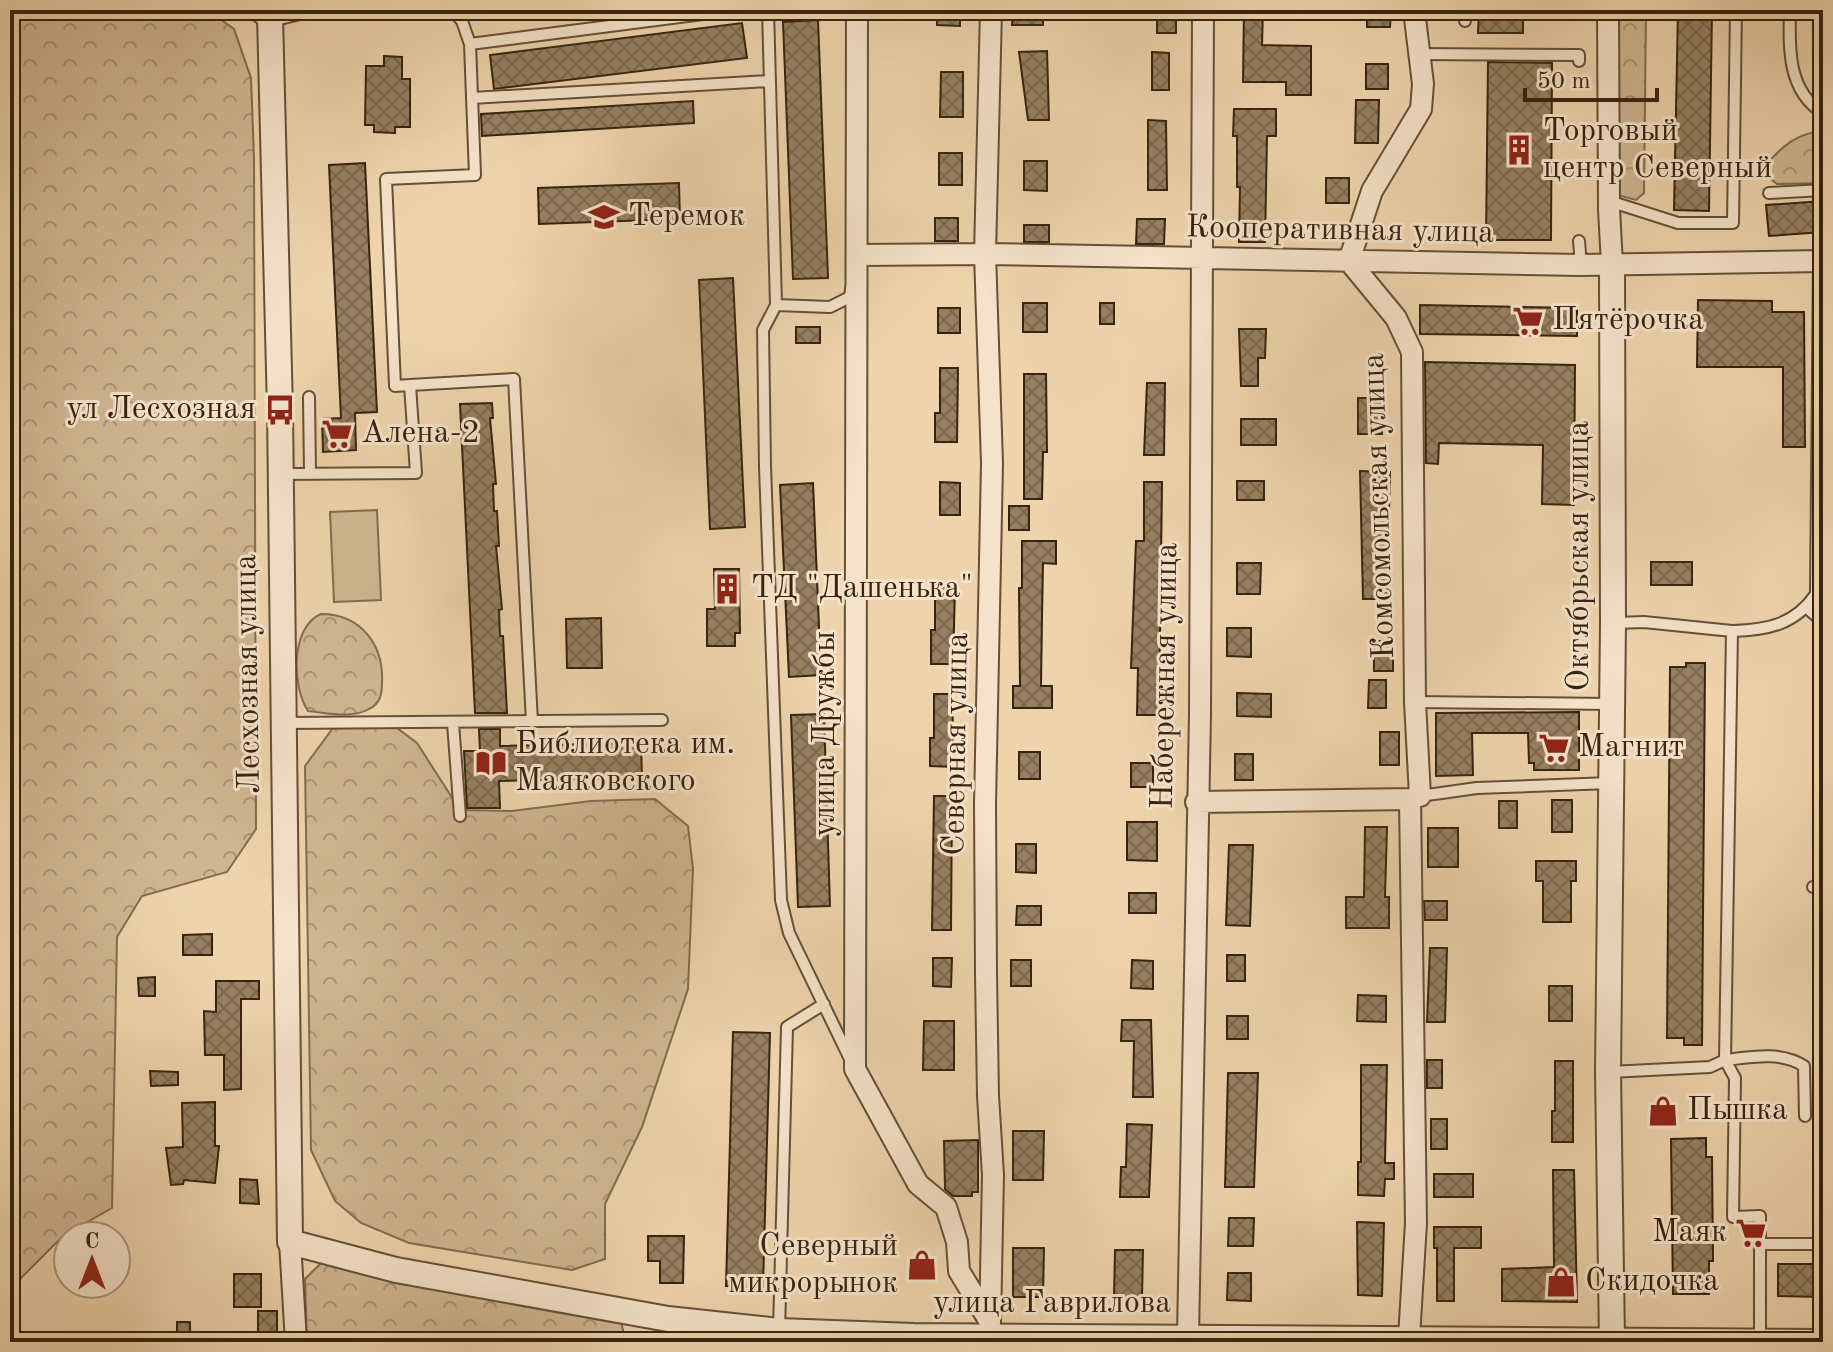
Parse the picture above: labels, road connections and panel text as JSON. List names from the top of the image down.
{
  "streets": {
    "street": [
      "Кооперативная улица",
      "Комсомольская улица",
      "Октябрьская улица",
      "Лесхозная улица",
      "Набережная улица",
      "улица Дружбы",
      "Северная улица",
      "улица Гаврилова"
    ]
  },
  "crossings": [
    ["Кооперативная улица", "Комсомольская улица"],
    ["Кооперативная улица", "Октябрьская улица"],
    ["Кооперативная улица", "Набережная улица"],
    ["Кооперативная улица", "улица Дружбы"],
    ["Кооперативная улица", "Северная улица"],
    ["Комсомольская улица", "улица Гаврилова"],
    ["Октябрьская улица", "улица Гаврилова"],
    ["Лесхозная улица", "улица Гаврилова"],
    ["Набережная улица", "улица Гаврилова"],
    ["улица Дружбы", "Северная улица"],
    ["улица Дружбы", "улица Гаврилова"],
    ["Северная улица", "улица Гаврилова"]
  ],
  "places": {
    "building": ["Торговый центр Северный", "ТД \"Дашенька\""],
    "school or university": ["Теремок"],
    "supermarket": [
      "Пятёрочка",
      "Алена-2",
      "Магнит",
      "Маяк"
    ],
    "bus stop": ["ул Лесхозная"],
    "library": ["Библиотека им. Маяковского"],
    "shop": ["Пышка", "Северный микрорынок", "Скидочка"]
  },
  "scale_bar": "50 m",
  "north": "top"
}
